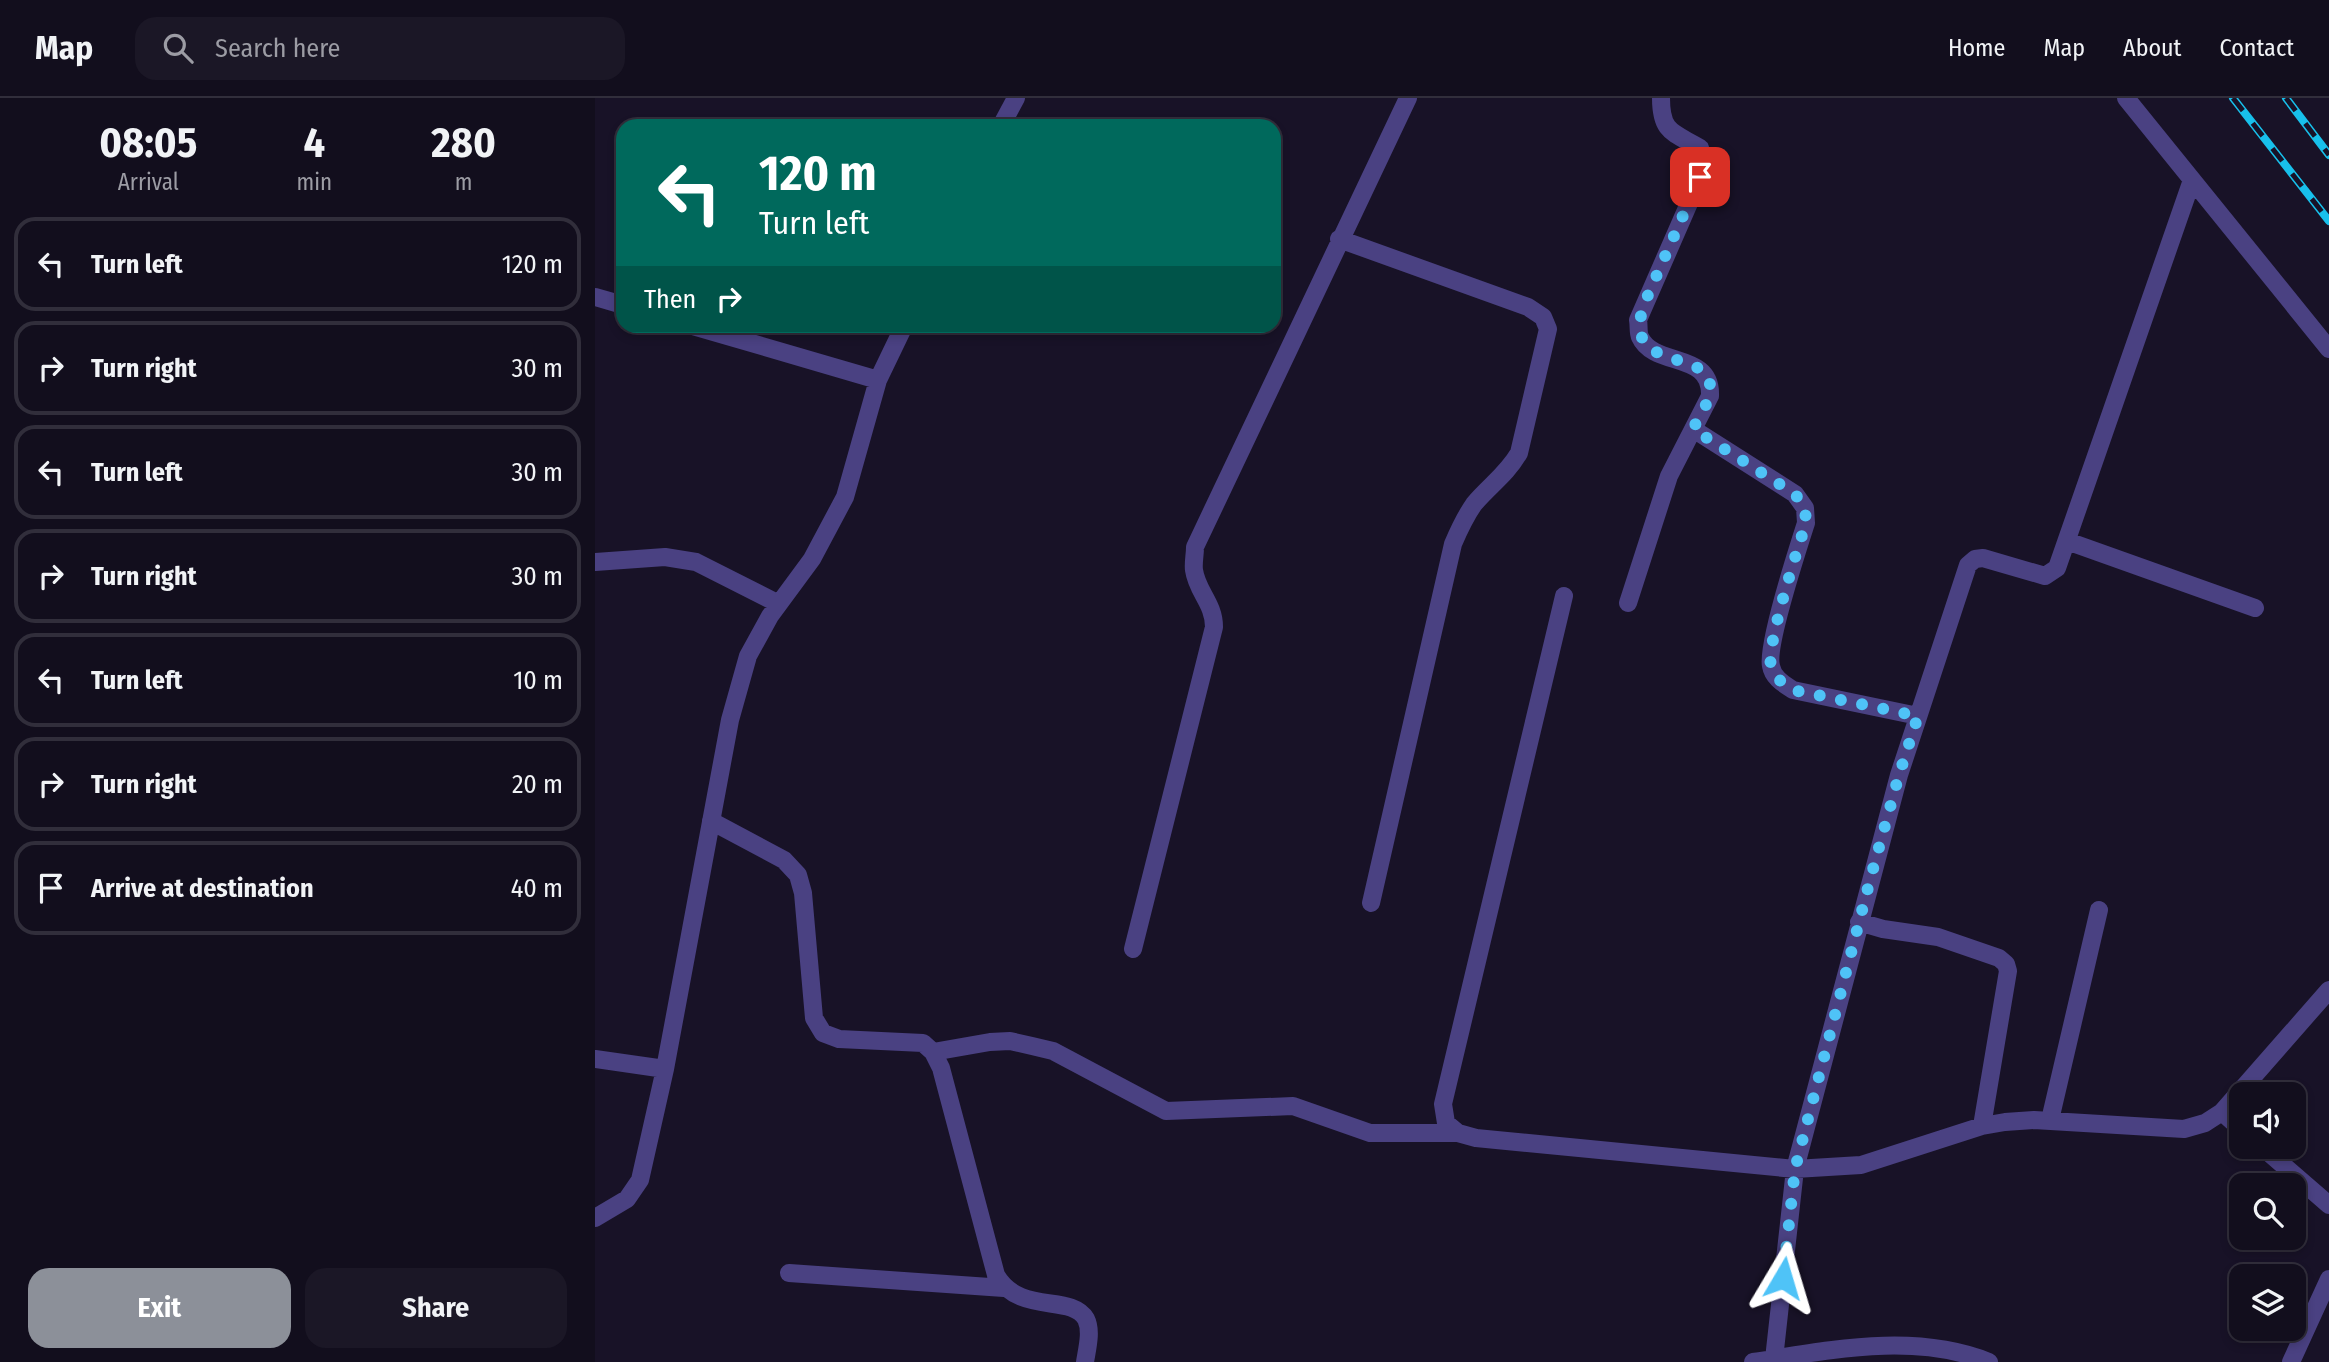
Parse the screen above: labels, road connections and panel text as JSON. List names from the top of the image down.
{
  "page": {
    "header": "Map",
    "search": "Search here",
    "nav": [
      "Home",
      "Map",
      "About",
      "Contact"
    ],
    "eta": [
      "08:05",
      "Arrival",
      "4",
      "min",
      "280",
      "m"
    ],
    "turn": ["120 m", "Turn left"],
    "list": [
      {
        "name": "Turn left",
        "value": "120 m"
      },
      {
        "name": "Turn right",
        "value": "30 m"
      },
      {
        "name": "Turn left",
        "value": "30 m"
      },
      {
        "name": "Turn right",
        "value": "30 m"
      },
      {
        "name": "Turn left",
        "value": "10 m"
      },
      {
        "name": "Turn right",
        "value": "20 m"
      },
      {
        "name": "Arrive at destination",
        "value": "40 m"
      }
    ],
    "then": "Then",
    "buttons": ["Exit", "Share"]
  }
}
